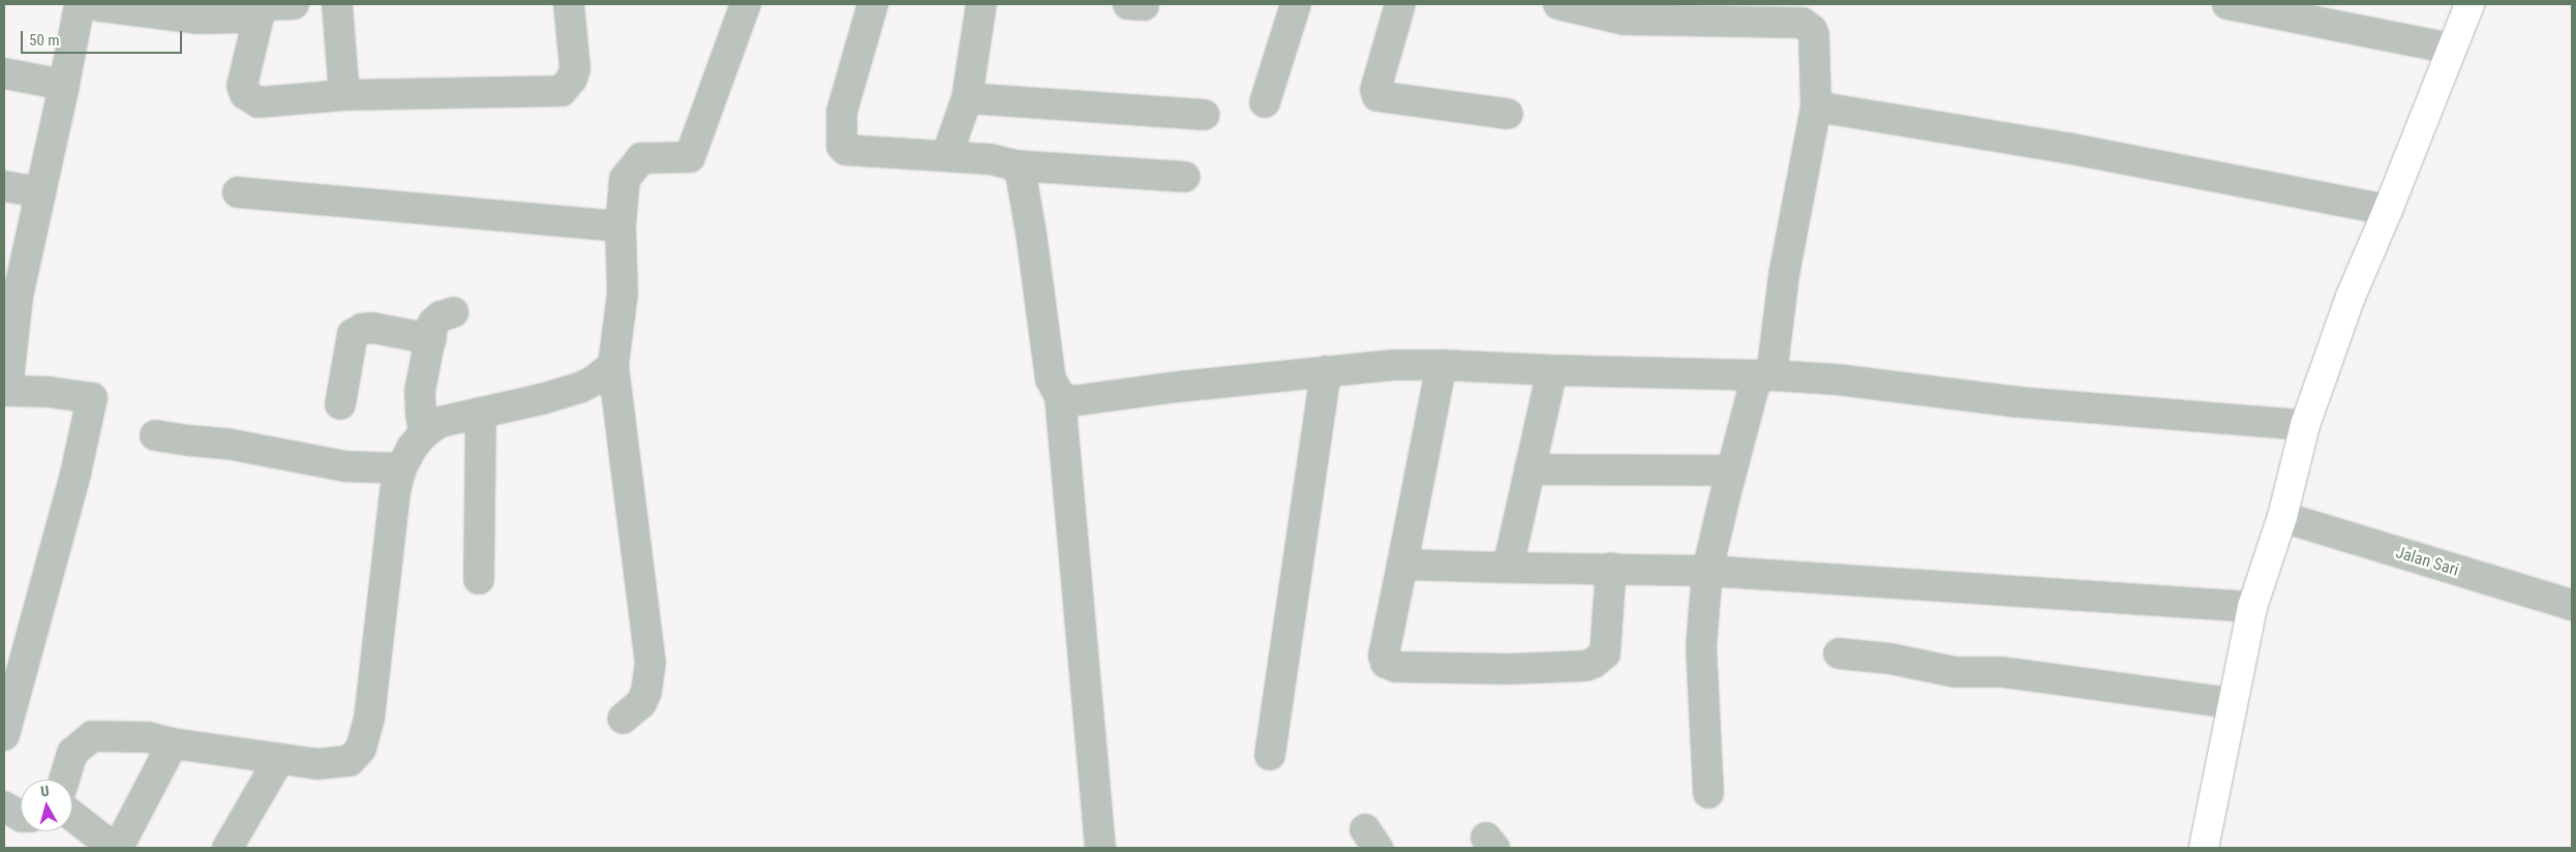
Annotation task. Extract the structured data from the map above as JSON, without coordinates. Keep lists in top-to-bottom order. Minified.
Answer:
{"streets":{"street":["Jalan Sari"]},"scale_bar":"50 m","north":"top"}
